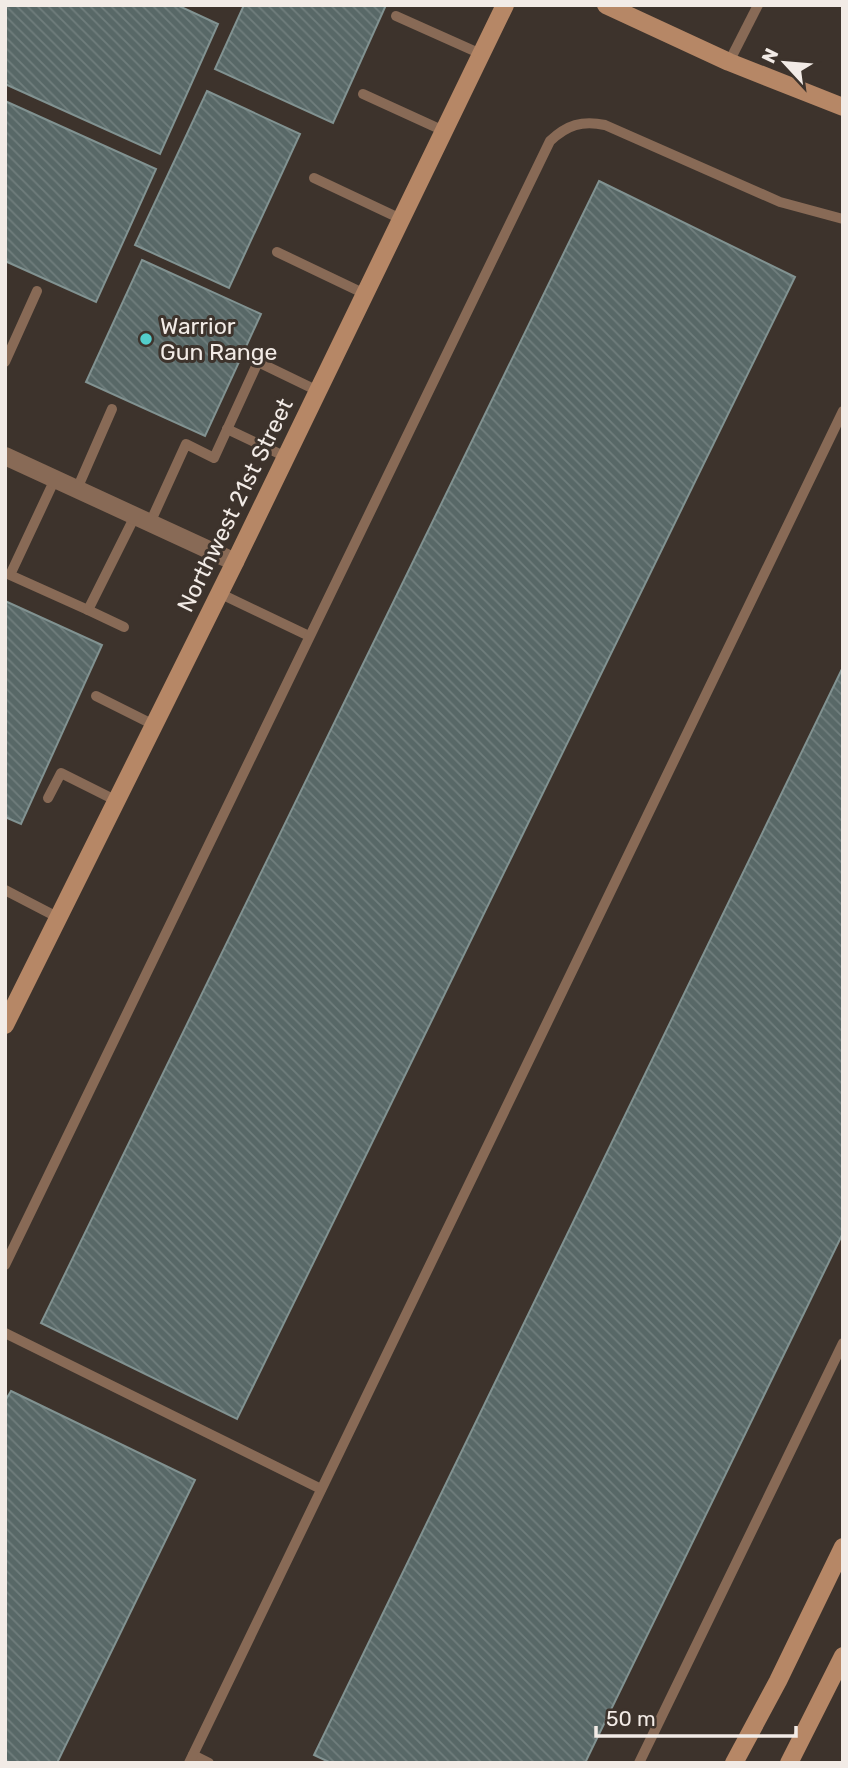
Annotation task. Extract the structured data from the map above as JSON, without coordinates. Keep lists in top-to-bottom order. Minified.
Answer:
{"streets":{"street":["Northwest 21st Street"]},"places":["Warrior Gun Range"],"scale_bar":"50 m","north":"top left"}
